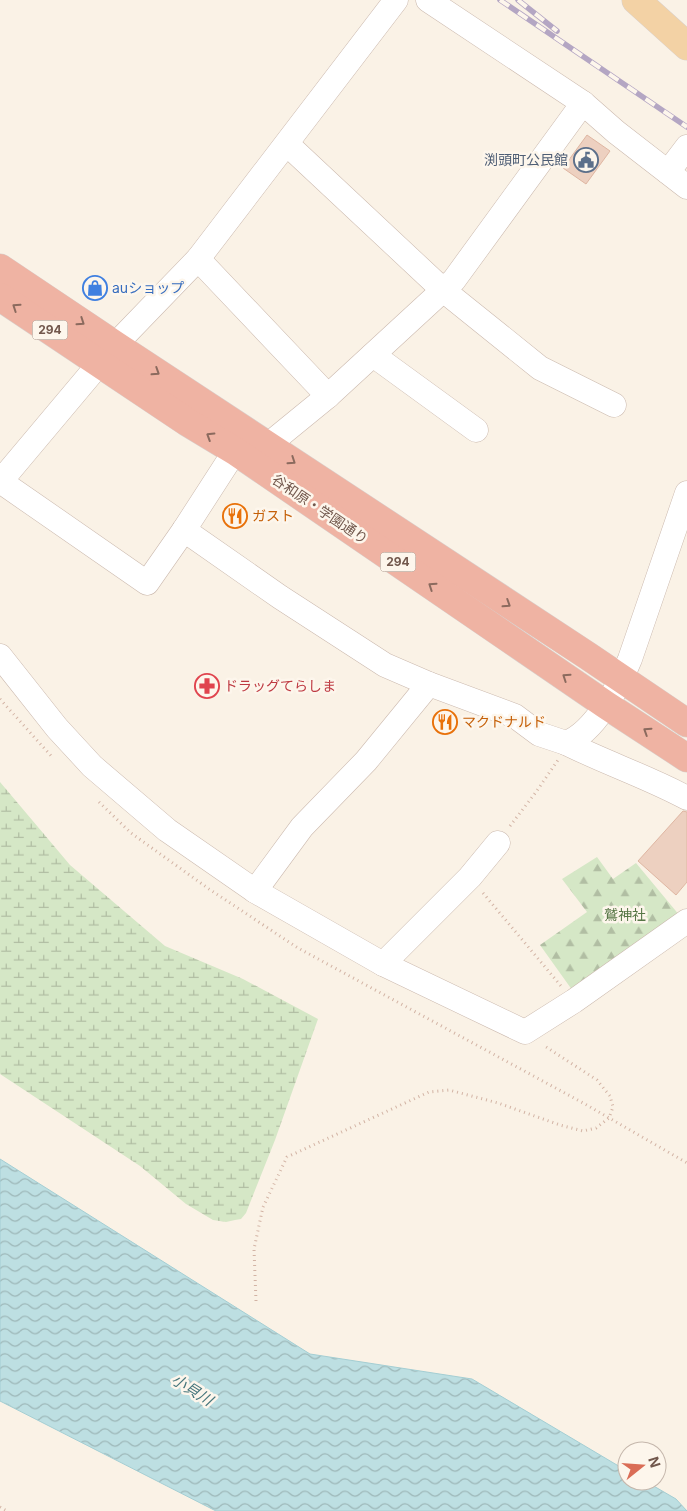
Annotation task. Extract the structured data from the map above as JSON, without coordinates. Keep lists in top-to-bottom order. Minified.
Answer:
{"streets":{"highway":["294","谷和原・学園通り"]},"water":["小貝川"],"parks":["鷲神社"],"places":{"public building":["渕頭町公民館"],"shop":["auショップ"],"restaurant":["ガスト","マクドナルド"],"pharmacy":["ドラッグてらしま"]},"north":"right"}
